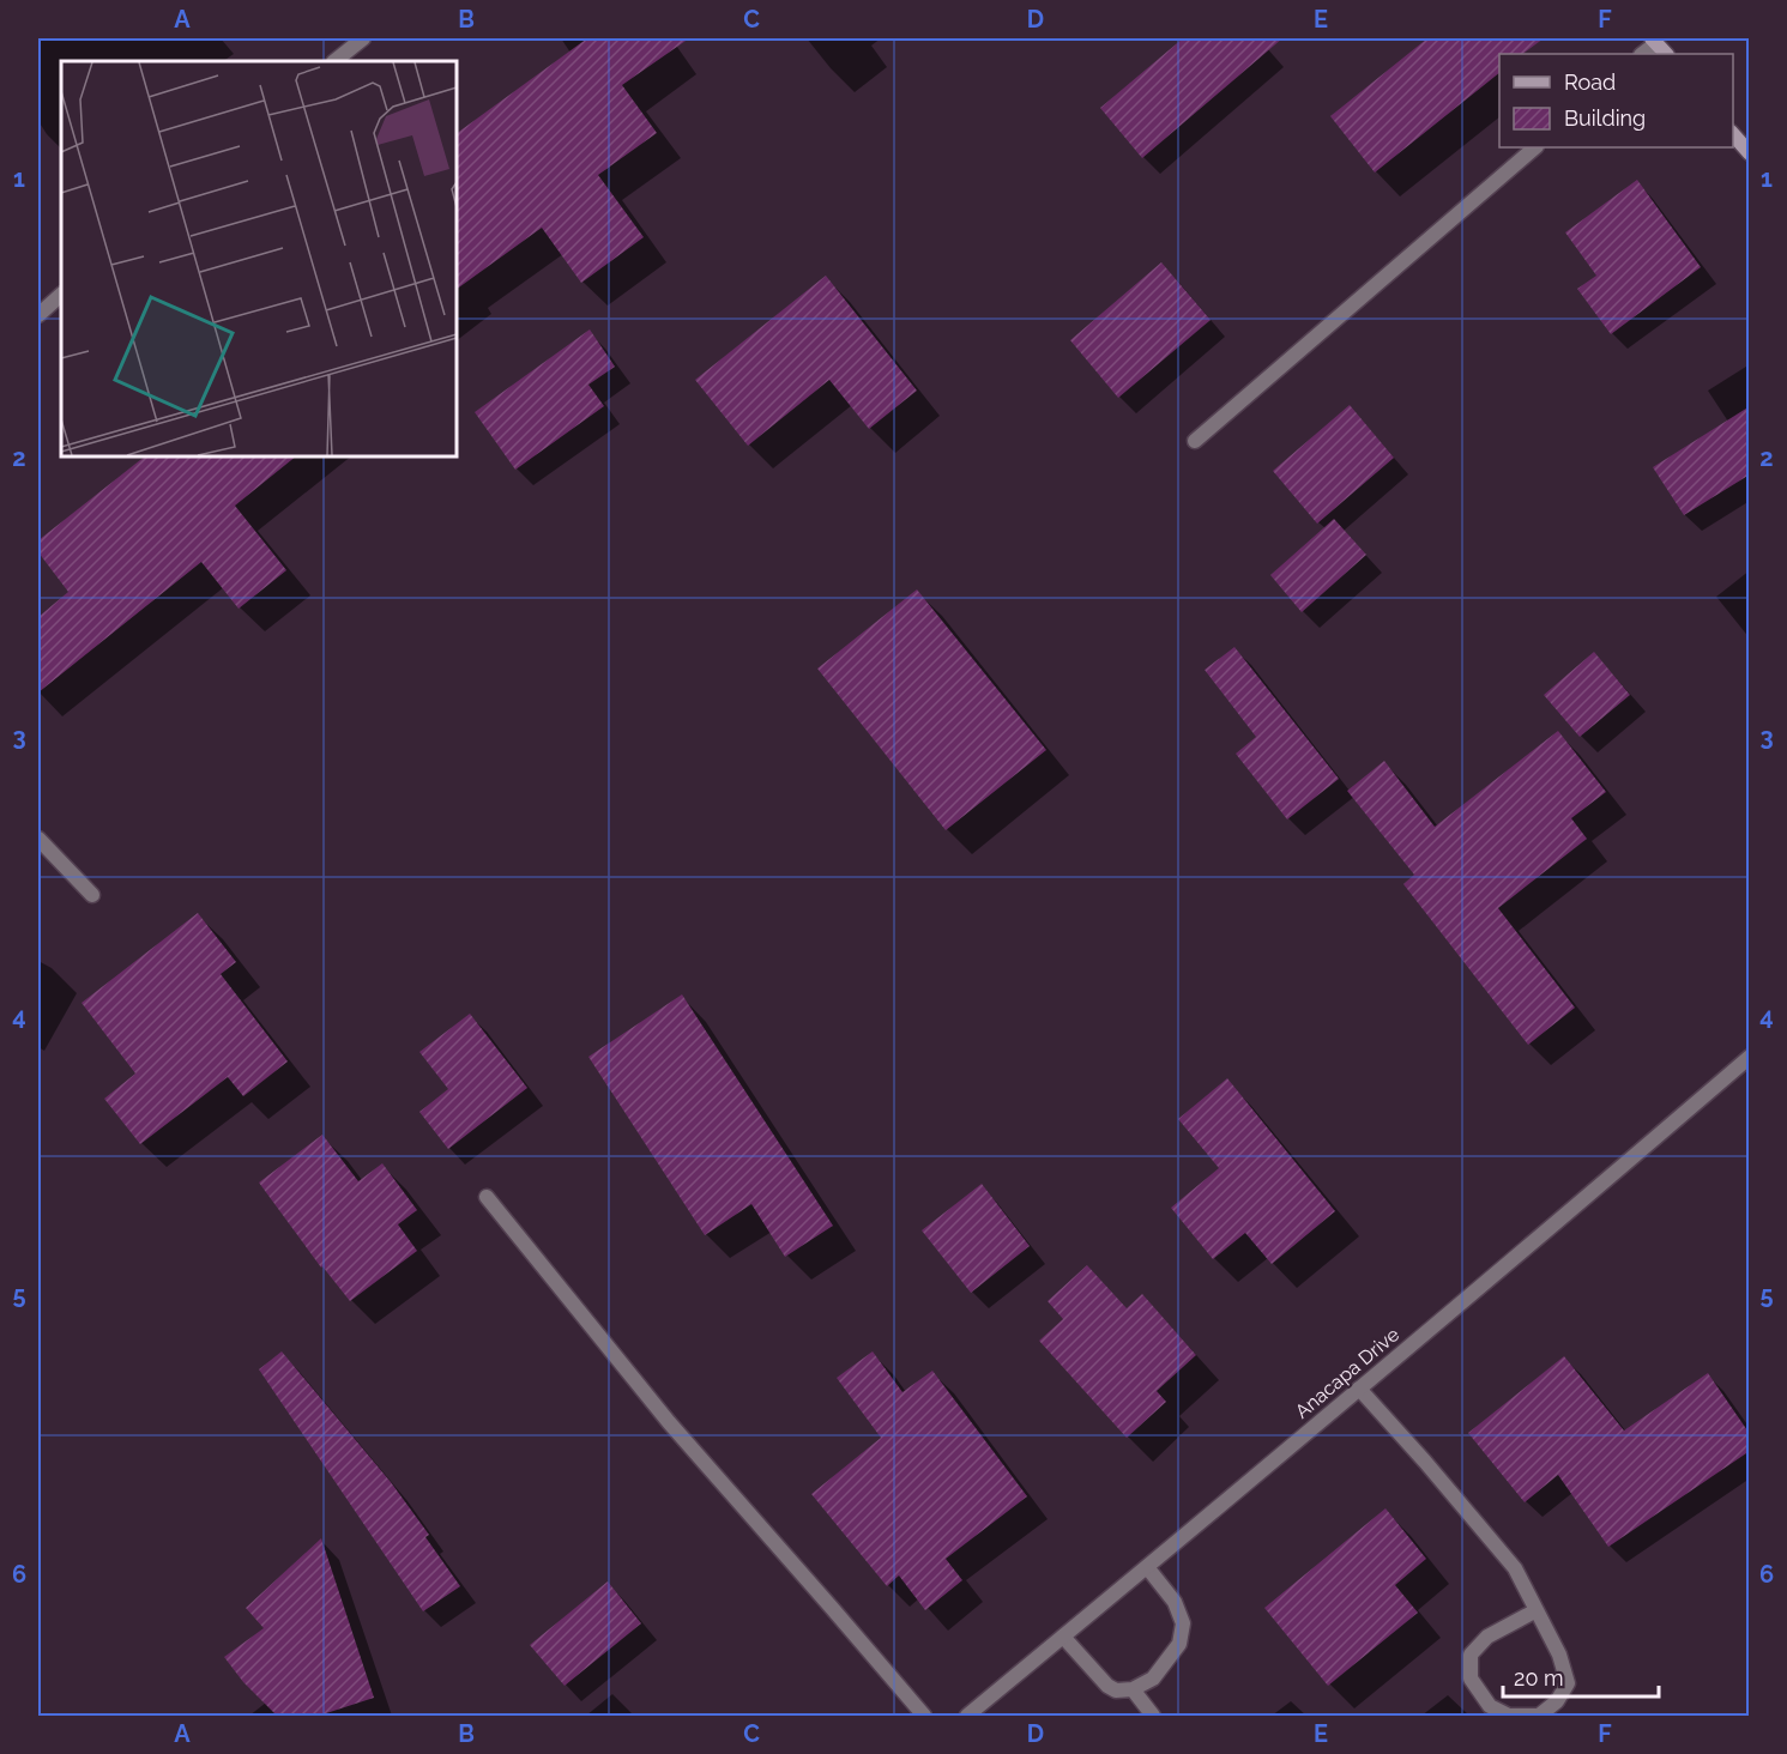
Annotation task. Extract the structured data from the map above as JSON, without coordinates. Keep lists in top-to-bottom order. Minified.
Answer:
{"streets":{"street":["Anacapa Drive"]},"legend":["Road","Building"],"scale_bar":"20 m","grid":{"columns":["A","B","C","D","E","F"],"rows":["1","2","3","4","5","6"]}}
